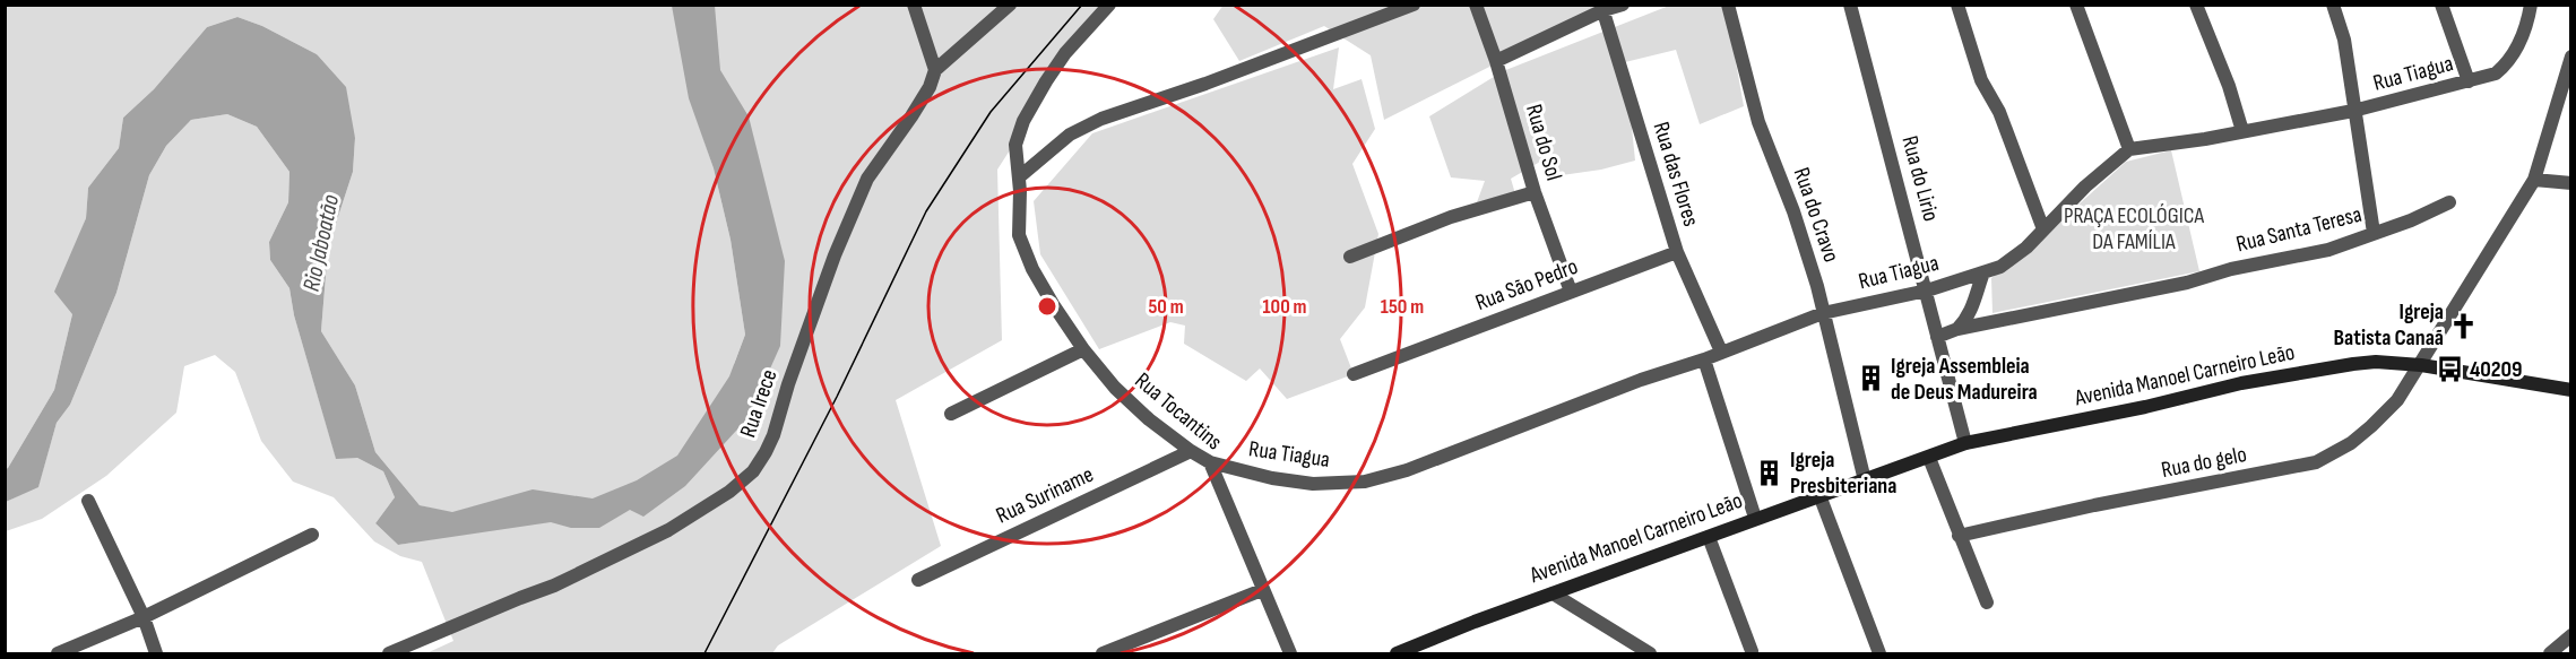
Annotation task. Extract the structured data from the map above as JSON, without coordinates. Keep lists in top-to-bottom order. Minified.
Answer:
{"streets":{"main road":["Avenida Manoel Carneiro Leão"],"street":["Rua Tiagua","Rua do Sol","Rua das Flores","Rua do Lirio","Rua do Cravo","Rua Santa Teresa","Rua São Pedro","Rua Irece","Rua Tocantins","Rua do gelo","Rua Suriname"]},"crossings":[["Rua Tiagua","Rua das Flores"],["Rua Tiagua","Rua do Lirio"],["Rua Tiagua","Rua do Cravo"],["Rua Tiagua","Rua Tocantins"],["Rua do Sol","Rua São Pedro"],["Rua das Flores","Rua São Pedro"],["Rua do Lirio","Avenida Manoel Carneiro Leão"],["Rua do Cravo","Avenida Manoel Carneiro Leão"],["Avenida Manoel Carneiro Leão","Rua do gelo"],["Rua Tocantins","Rua Suriname"]],"water":["Rio Jaboatão"],"parks":["PRAÇA ECOLÓGICA DA FAMÍLIA"],"places":{"church":["Igreja Batista Canaã"],"bus stop":["40209"],"building":["Igreja Assembleia de Deus Madureira","Igreja Presbiteriana"]},"rings":["50 m","100 m","150 m"]}
